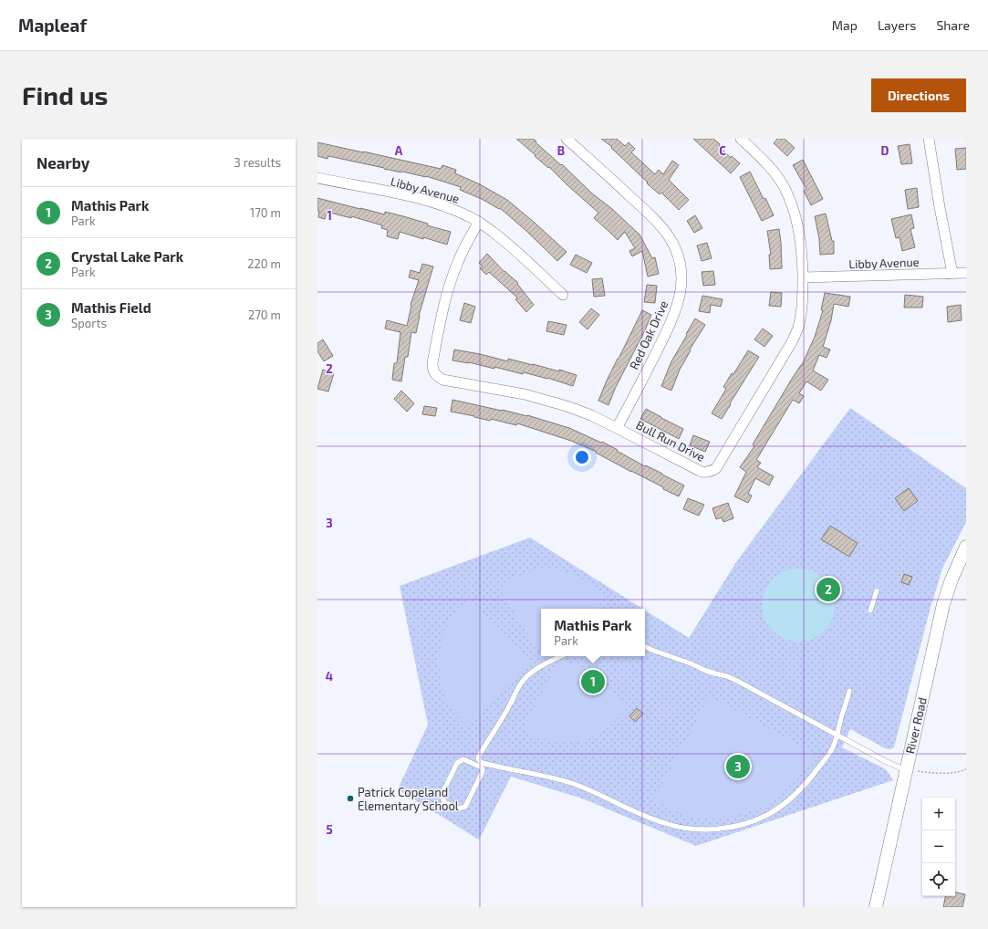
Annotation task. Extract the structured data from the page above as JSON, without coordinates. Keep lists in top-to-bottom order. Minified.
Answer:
{"streets":{"street":["Libby Avenue","Red Oak Drive","Bull Run Drive","River Road"]},"crossings":[["Libby Avenue","Bull Run Drive"],["Red Oak Drive","Bull Run Drive"]],"places":["Patrick Copeland Elementary School"],"page":{"header":"Mapleaf","nav":["Map","Layers","Share"],"buttons":"Directions","title":"Find us","heading":["Nearby","3 results"],"list":[{"mark":"1","name":"Mathis Park","note":"Park","value":"170 m"},{"mark":"2","name":"Crystal Lake Park","note":"Park","value":"220 m"},{"mark":"3","name":"Mathis Field","note":"Sports","value":"270 m"}],"pins":["2","1","3"],"popup":["Mathis Park","Park"],"map_buttons":["+","−"]},"grid":{"columns":["A","B","C","D"],"rows":["1","2","3","4","5"]}}
